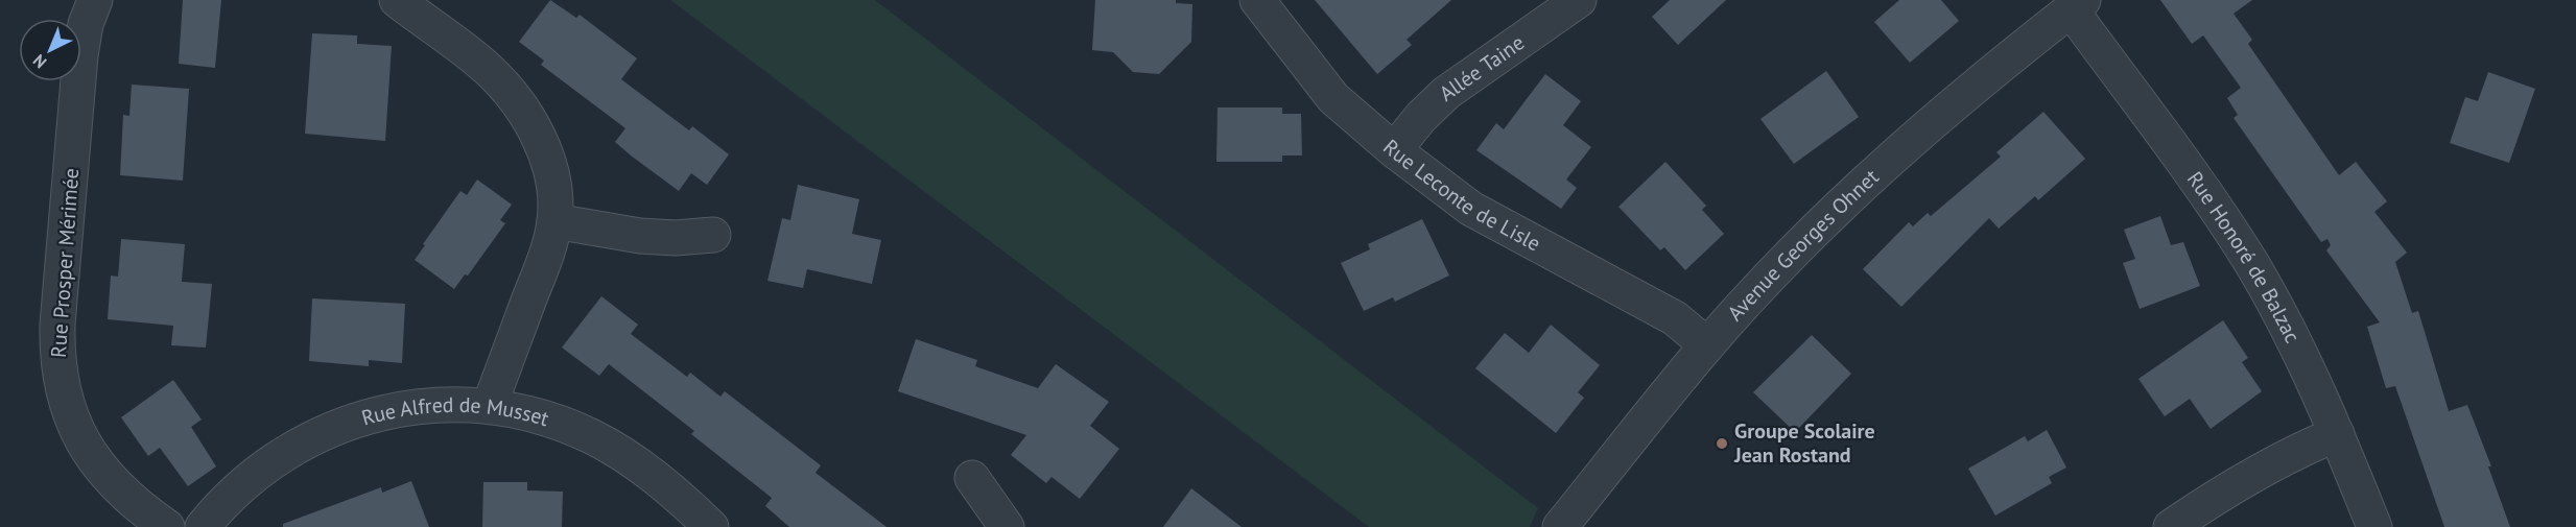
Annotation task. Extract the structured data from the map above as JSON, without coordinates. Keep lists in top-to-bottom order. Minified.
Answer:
{"streets":{"street":["Allée Taine","Rue Leconte de Lisle","Avenue Georges Ohnet","Rue Honoré de Balzac","Rue Prosper Mérimée","Rue Alfred de Musset"]},"crossings":[["Allée Taine","Rue Leconte de Lisle"],["Rue Leconte de Lisle","Avenue Georges Ohnet"],["Avenue Georges Ohnet","Rue Honoré de Balzac"]],"places":["Groupe Scolaire Jean Rostand"],"north":"bottom left"}
